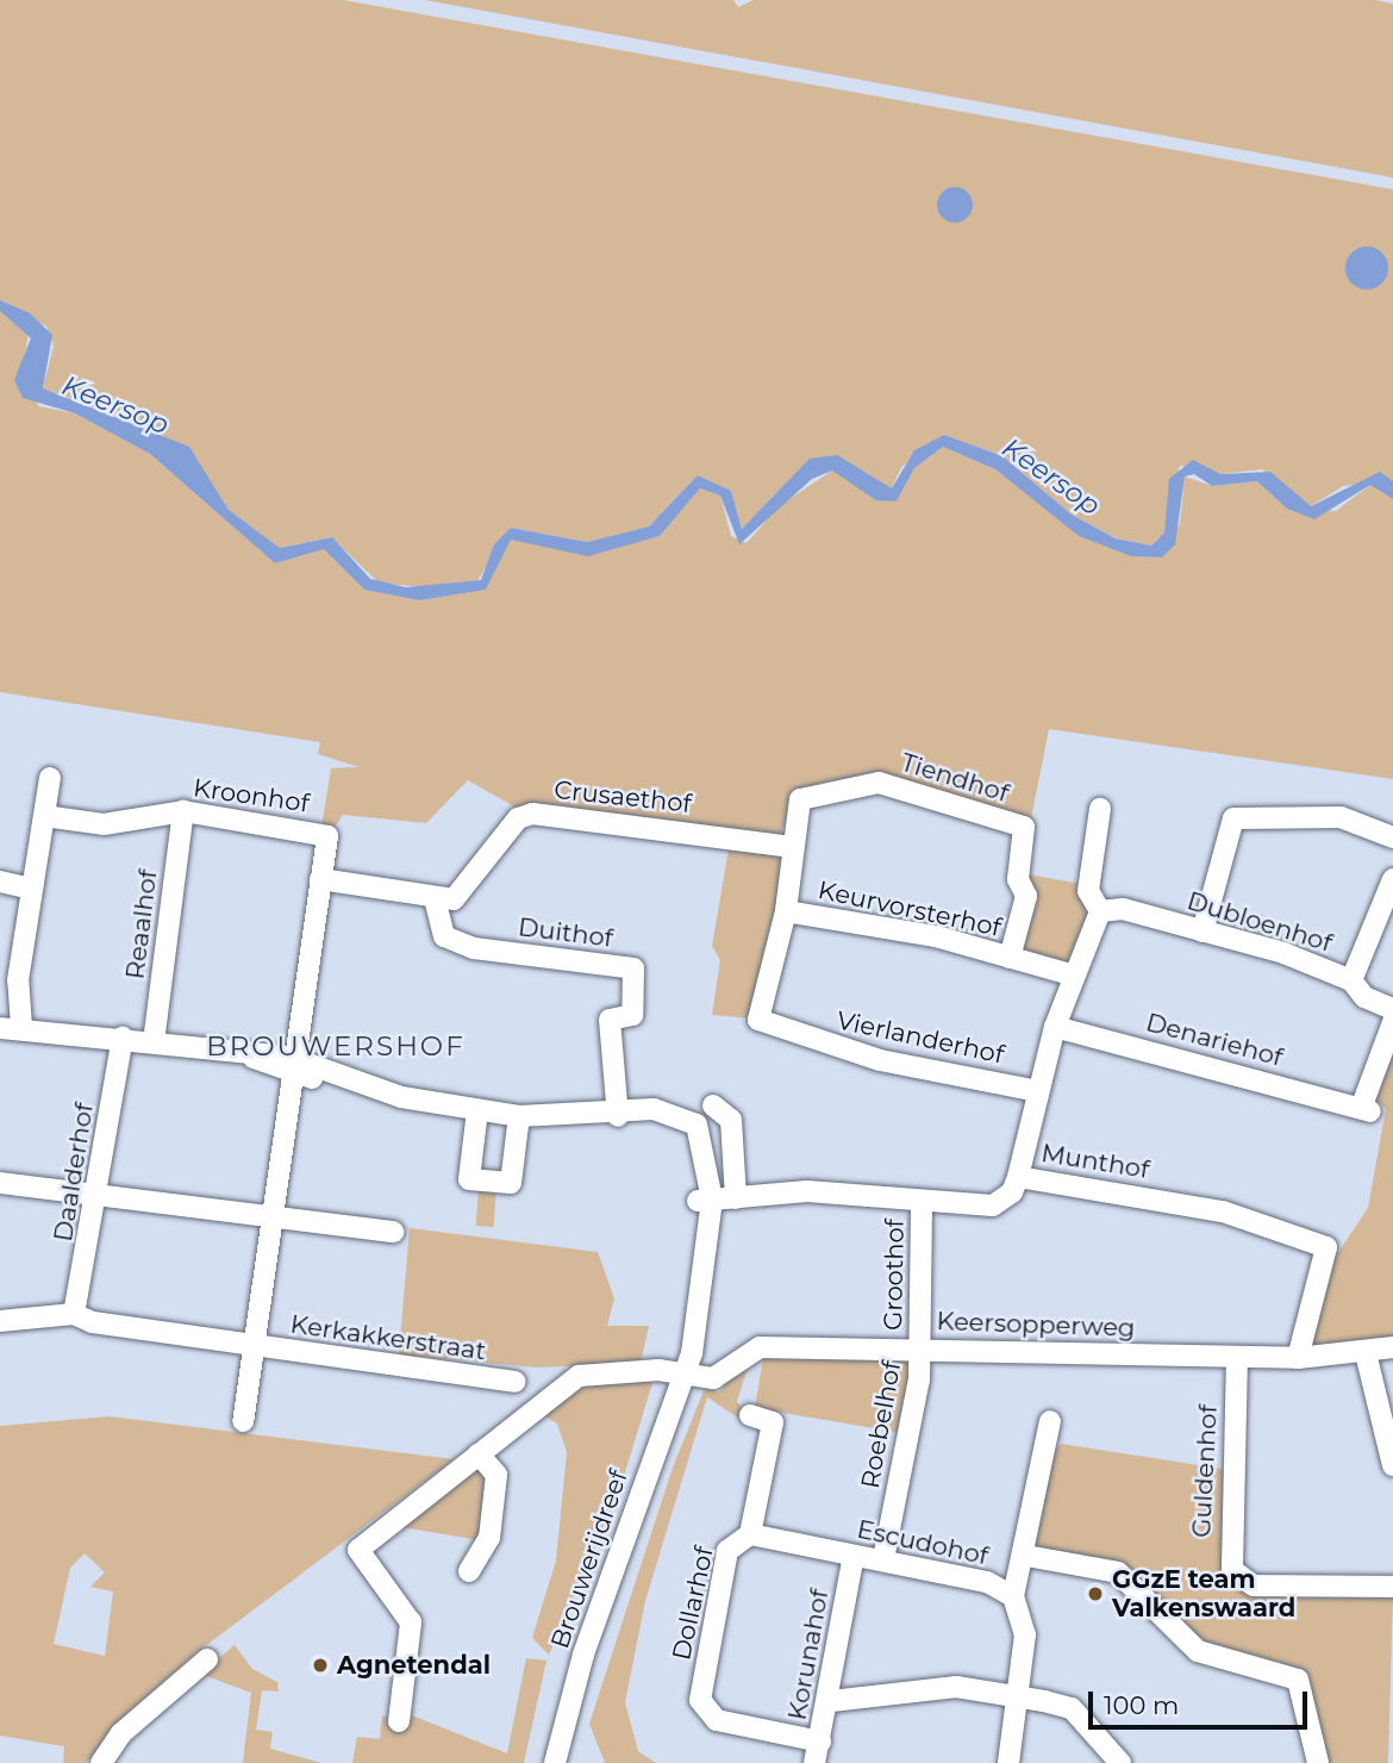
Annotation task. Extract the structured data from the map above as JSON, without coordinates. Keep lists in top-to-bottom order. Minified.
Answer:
{"streets":{"street":["Tiendhof","Kroonhof","Crusaethof","Keurvorsterhof","Dubloenhof","Reaalhof","Duithof","Vierlanderhof","Denariehof","Munthof","Daalderhof","Groothof","Keersopperweg","Kerkakkerstraat","Roebelhof","Guldenhof","Escudohof","Brouwerijdreef","Dollarhof","Korunahof"]},"crossings":[["Tiendhof","Crusaethof"],["Tiendhof","Keurvorsterhof"],["Tiendhof","Vierlanderhof"],["Kroonhof","Reaalhof"],["Kroonhof","Kerkakkerstraat"],["Kroonhof","Brouwerijdreef"],["Crusaethof","Duithof"],["Keurvorsterhof","Vierlanderhof"],["Reaalhof","Brouwerijdreef"],["Duithof","Brouwerijdreef"],["Munthof","Groothof"],["Munthof","Keersopperweg"],["Munthof","Brouwerijdreef"],["Daalderhof","Kerkakkerstraat"],["Daalderhof","Brouwerijdreef"],["Groothof","Keersopperweg"],["Groothof","Roebelhof"],["Keersopperweg","Roebelhof"],["Keersopperweg","Guldenhof"],["Keersopperweg","Brouwerijdreef"],["Roebelhof","Escudohof"],["Escudohof","Dollarhof"],["Escudohof","Korunahof"],["Dollarhof","Korunahof"]],"districts":["BROUWERSHOF"],"water":["Keersop"],"places":["GGzE team Valkenswaard","Agnetendal"],"scale_bar":"100 m"}
